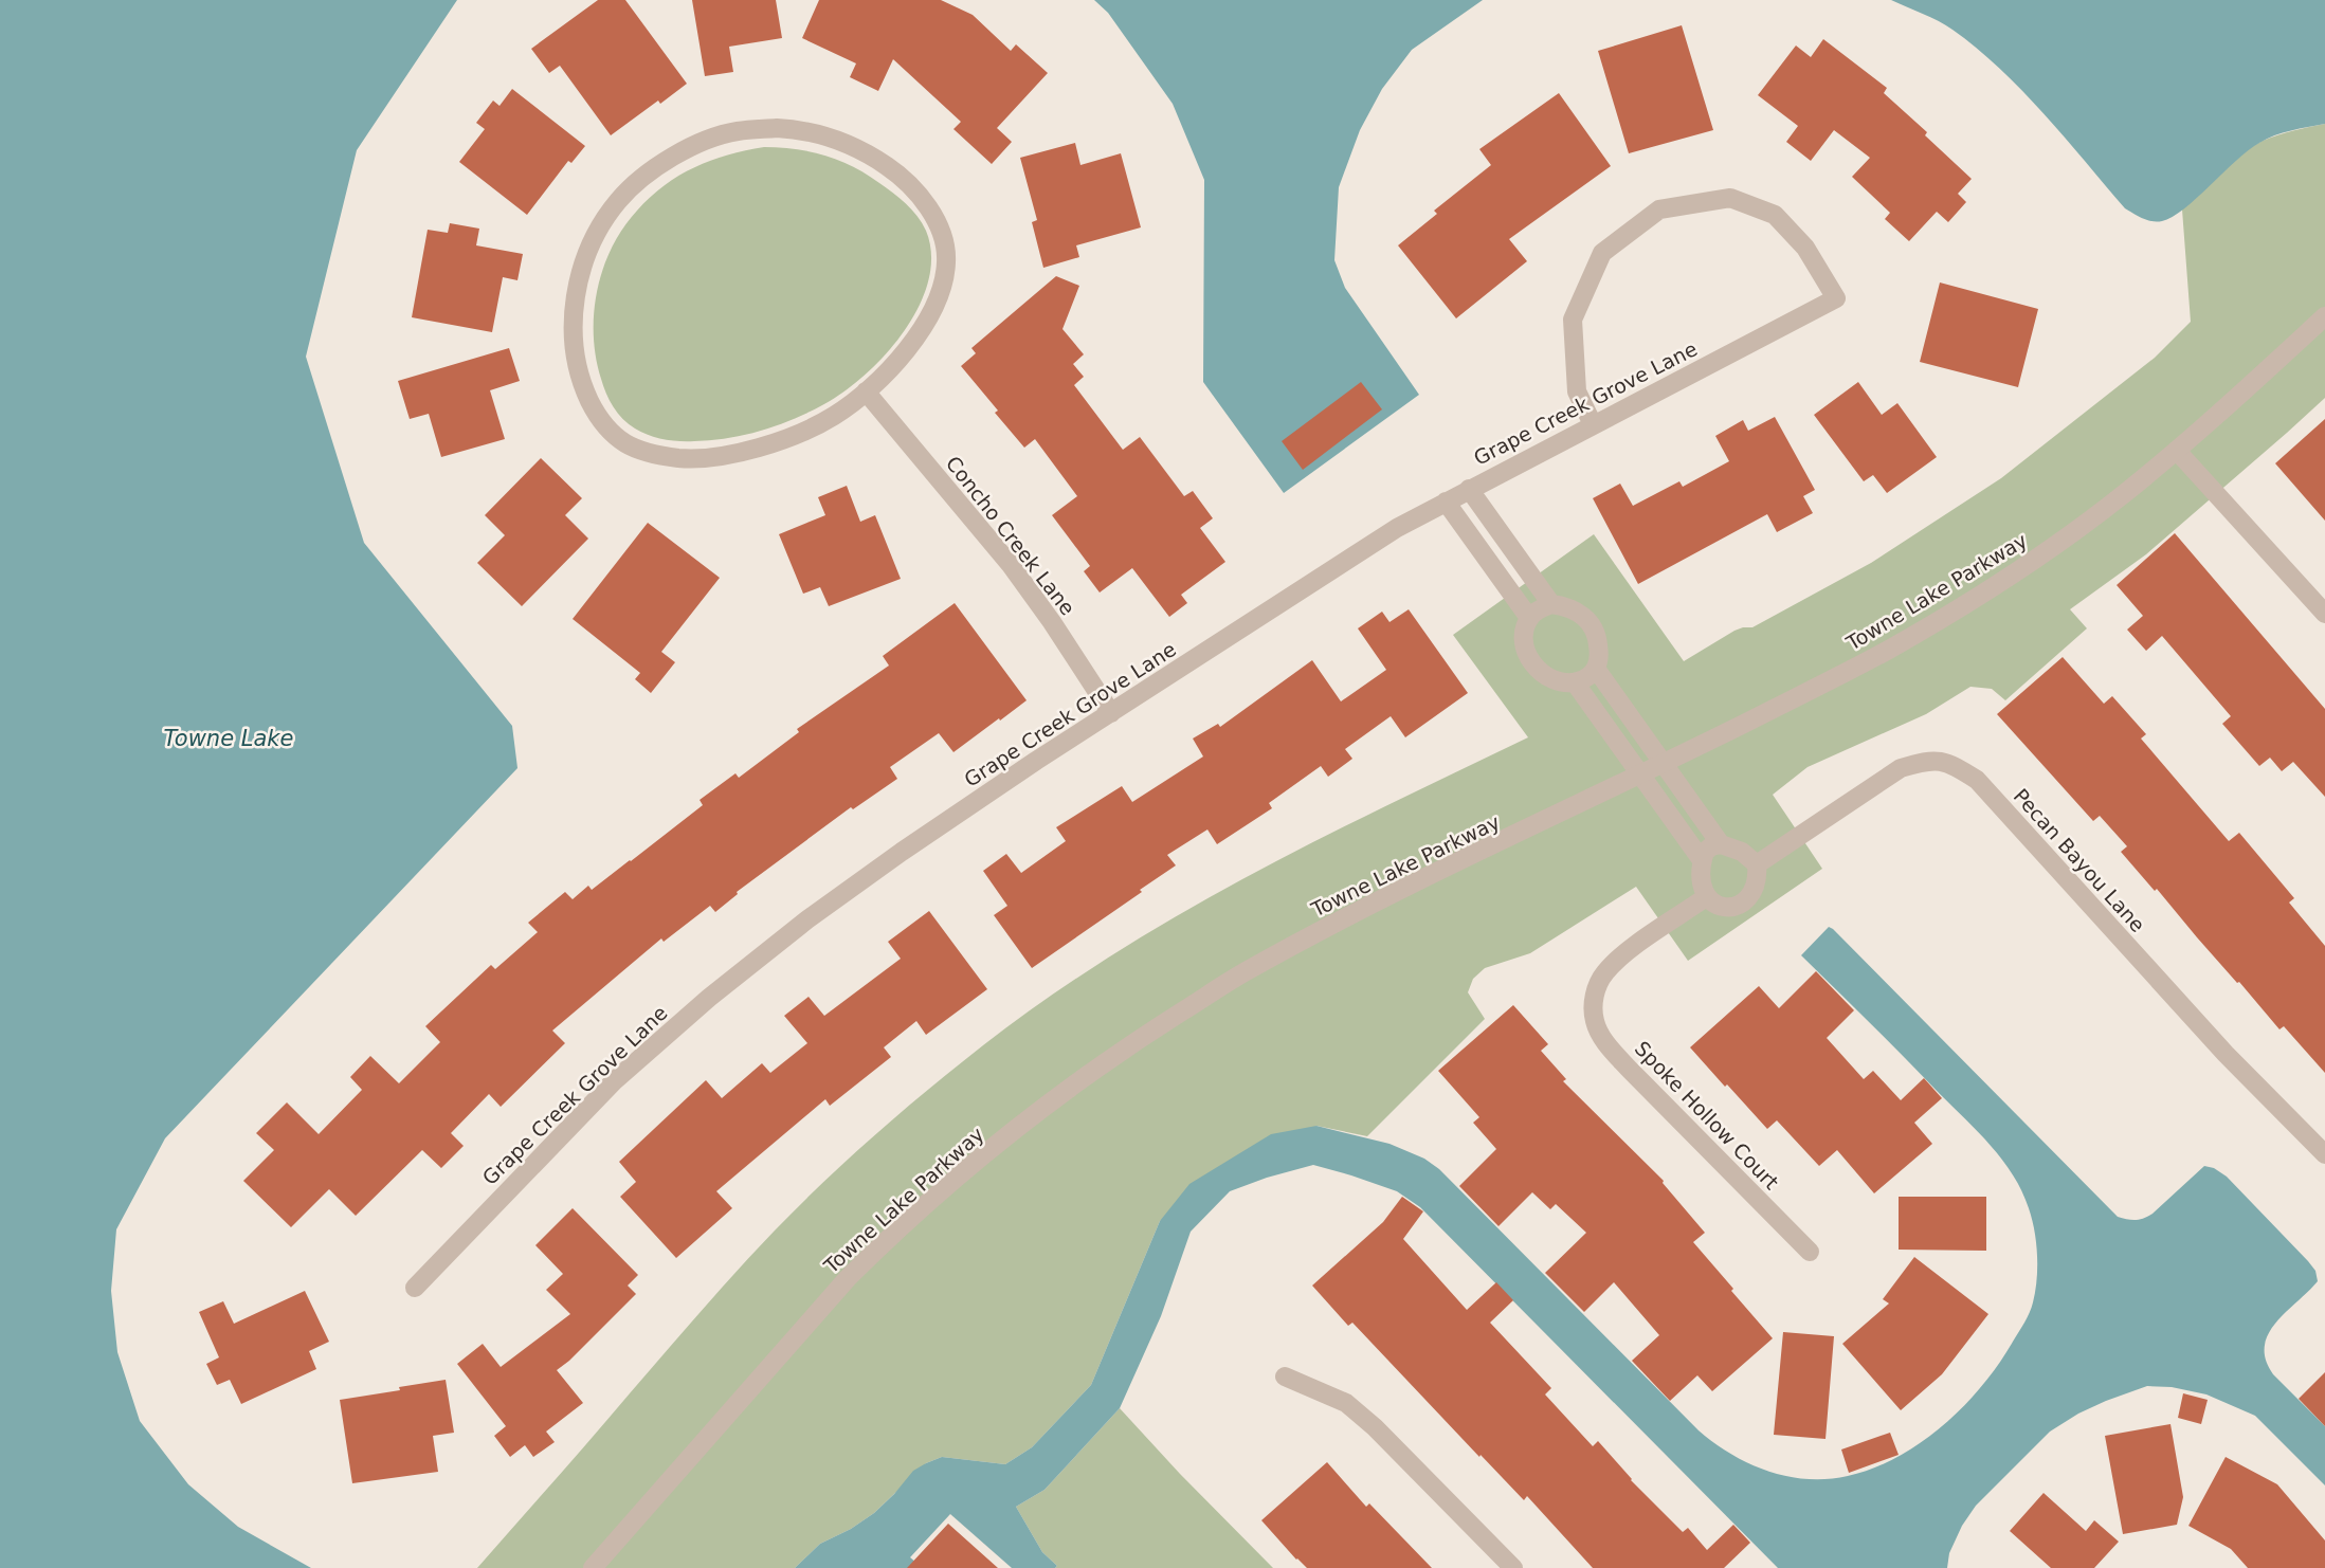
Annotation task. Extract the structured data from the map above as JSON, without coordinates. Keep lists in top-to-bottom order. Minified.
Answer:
{"streets":{"street":["Grape Creek Grove Lane","Concho Creek Lane","Towne Lake Parkway","Pecan Bayou Lane","Spoke Hollow Court"]},"crossings":[["Grape Creek Grove Lane","Concho Creek Lane"],["Pecan Bayou Lane","Spoke Hollow Court"]],"water":["Towne Lake"]}
